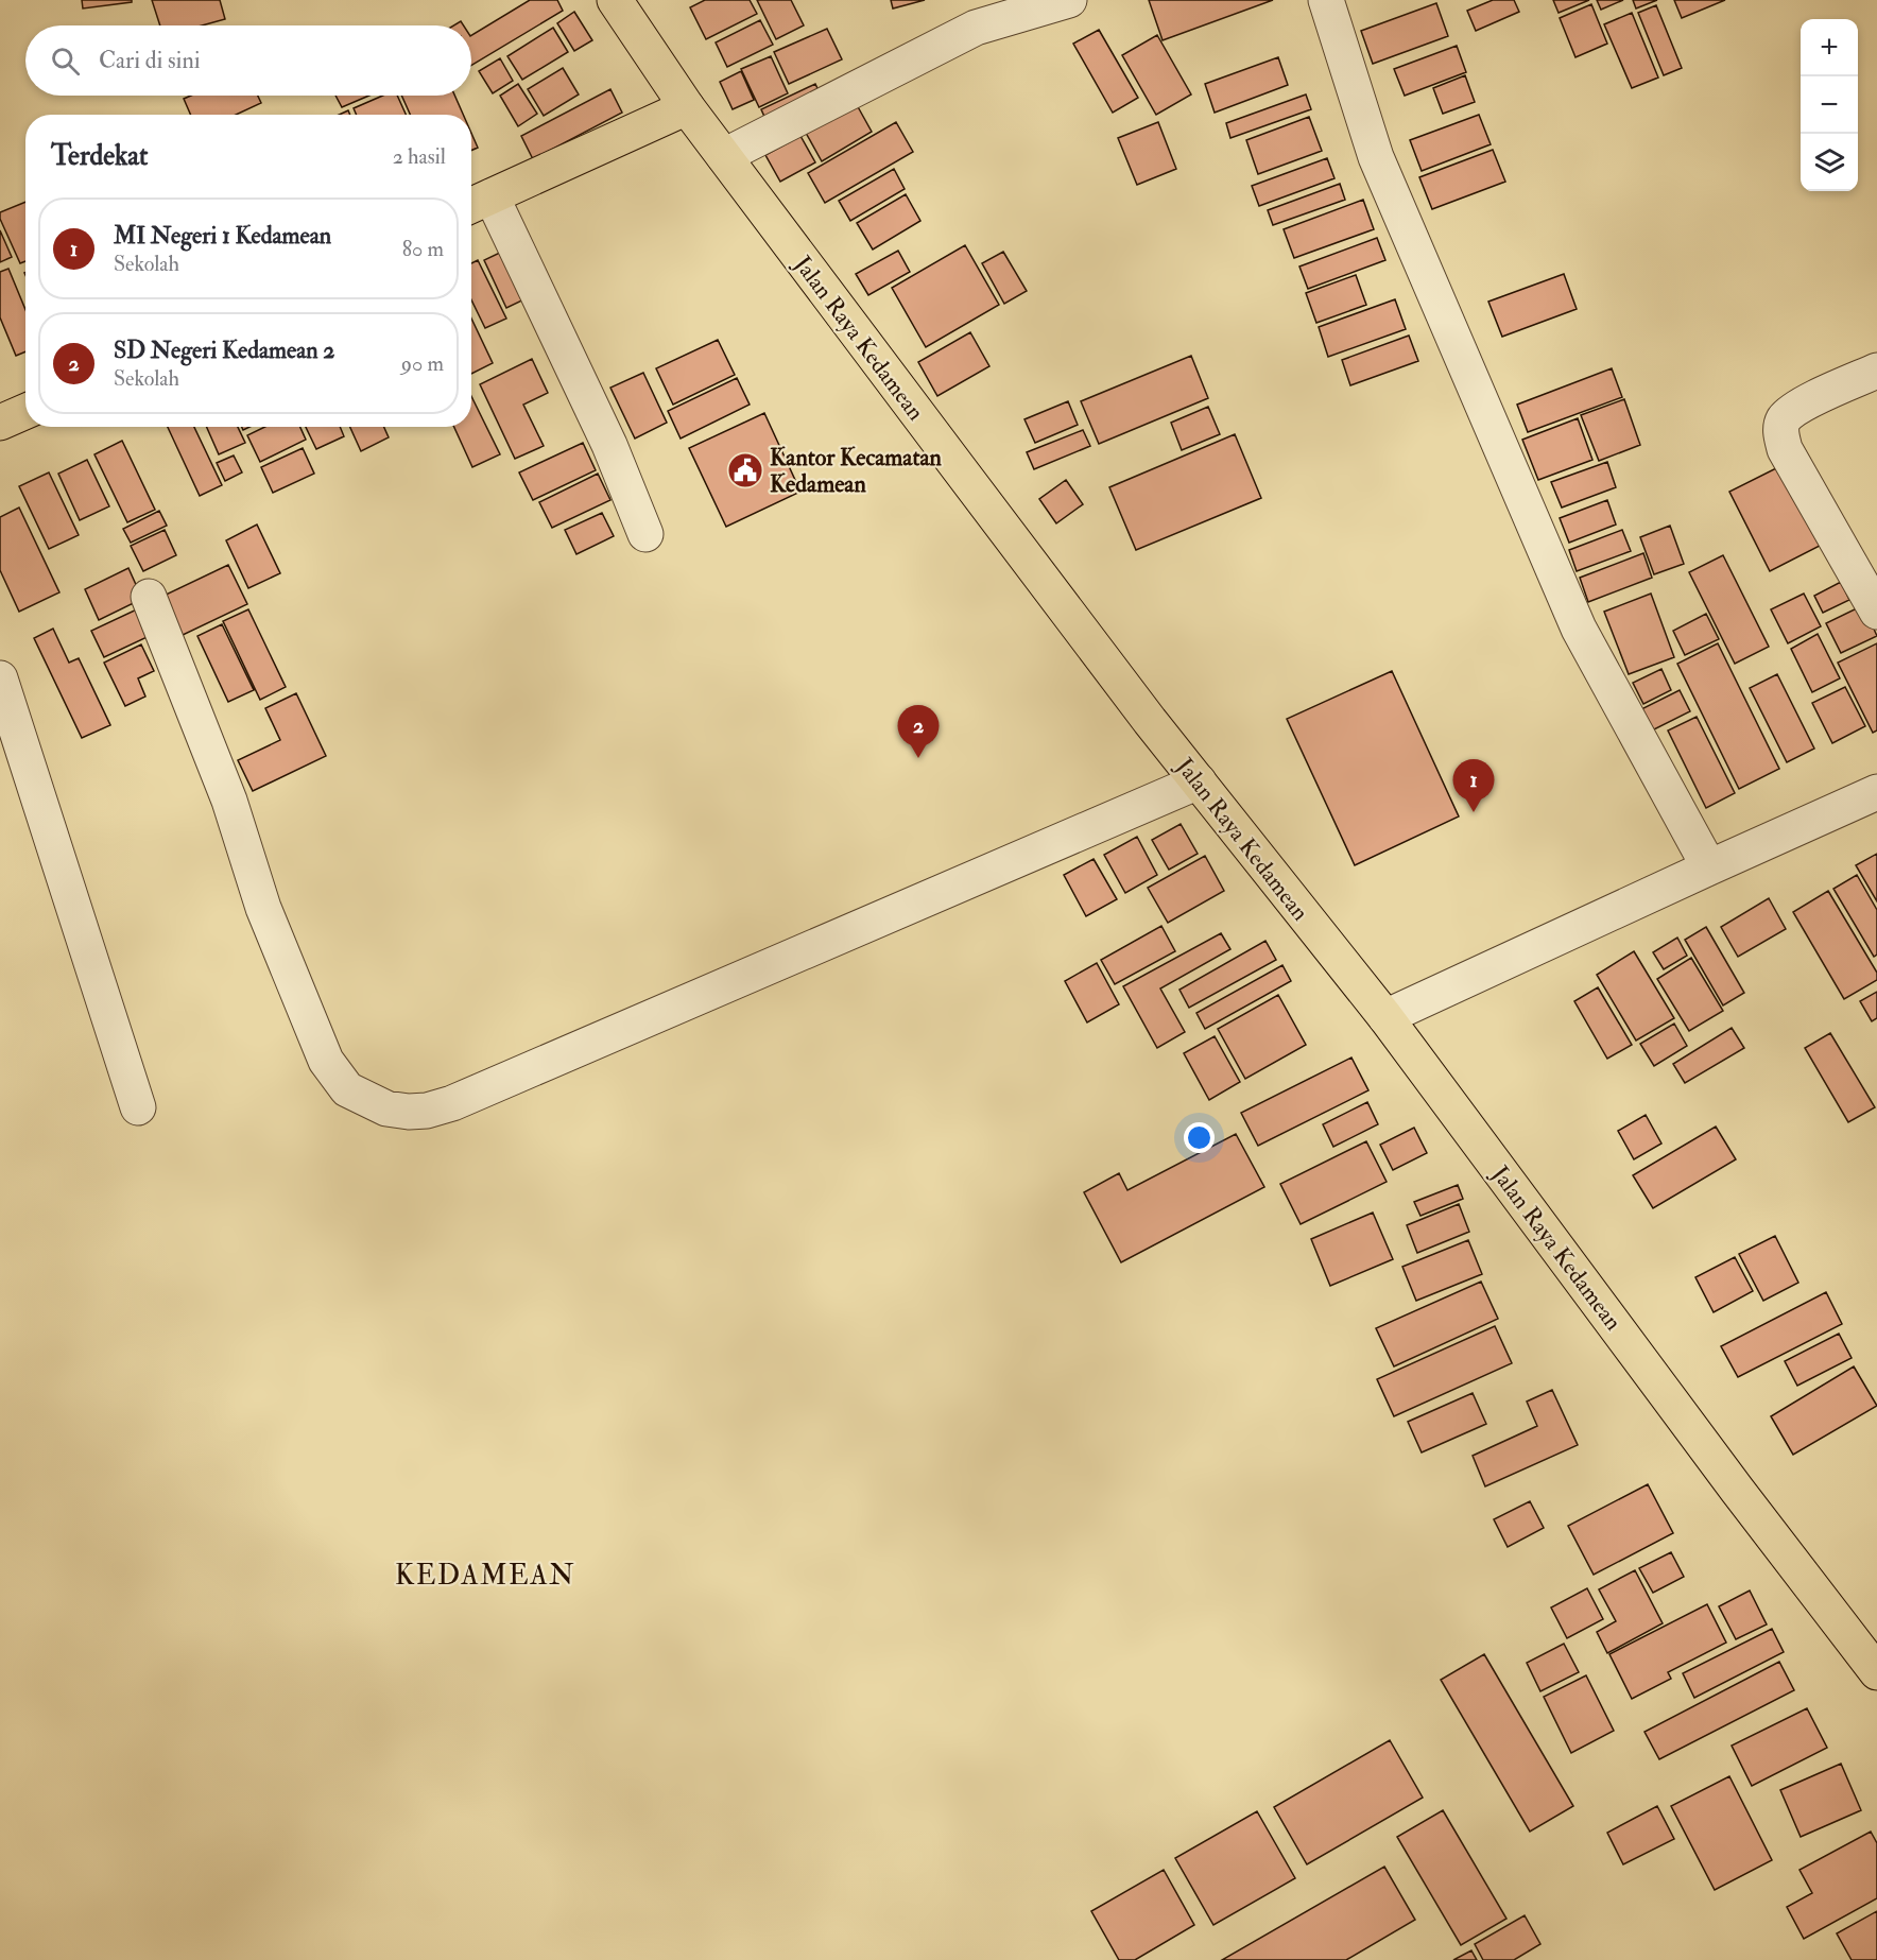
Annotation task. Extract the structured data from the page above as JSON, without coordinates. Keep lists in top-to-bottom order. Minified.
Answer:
{"streets":{"main road":["Jalan Raya Kedamean"]},"districts":["KEDAMEAN"],"places":{"public building":["Kantor Kecamatan Kedamean"]},"page":{"map_buttons":["+","−"],"search":"Cari di sini","heading":["Terdekat","2 hasil"],"list":[{"mark":"1","name":"MI Negeri 1 Kedamean","note":"Sekolah","value":"80 m"},{"mark":"2","name":"SD Negeri Kedamean 2","note":"Sekolah","value":"90 m"}],"pins":["2","1"]}}
